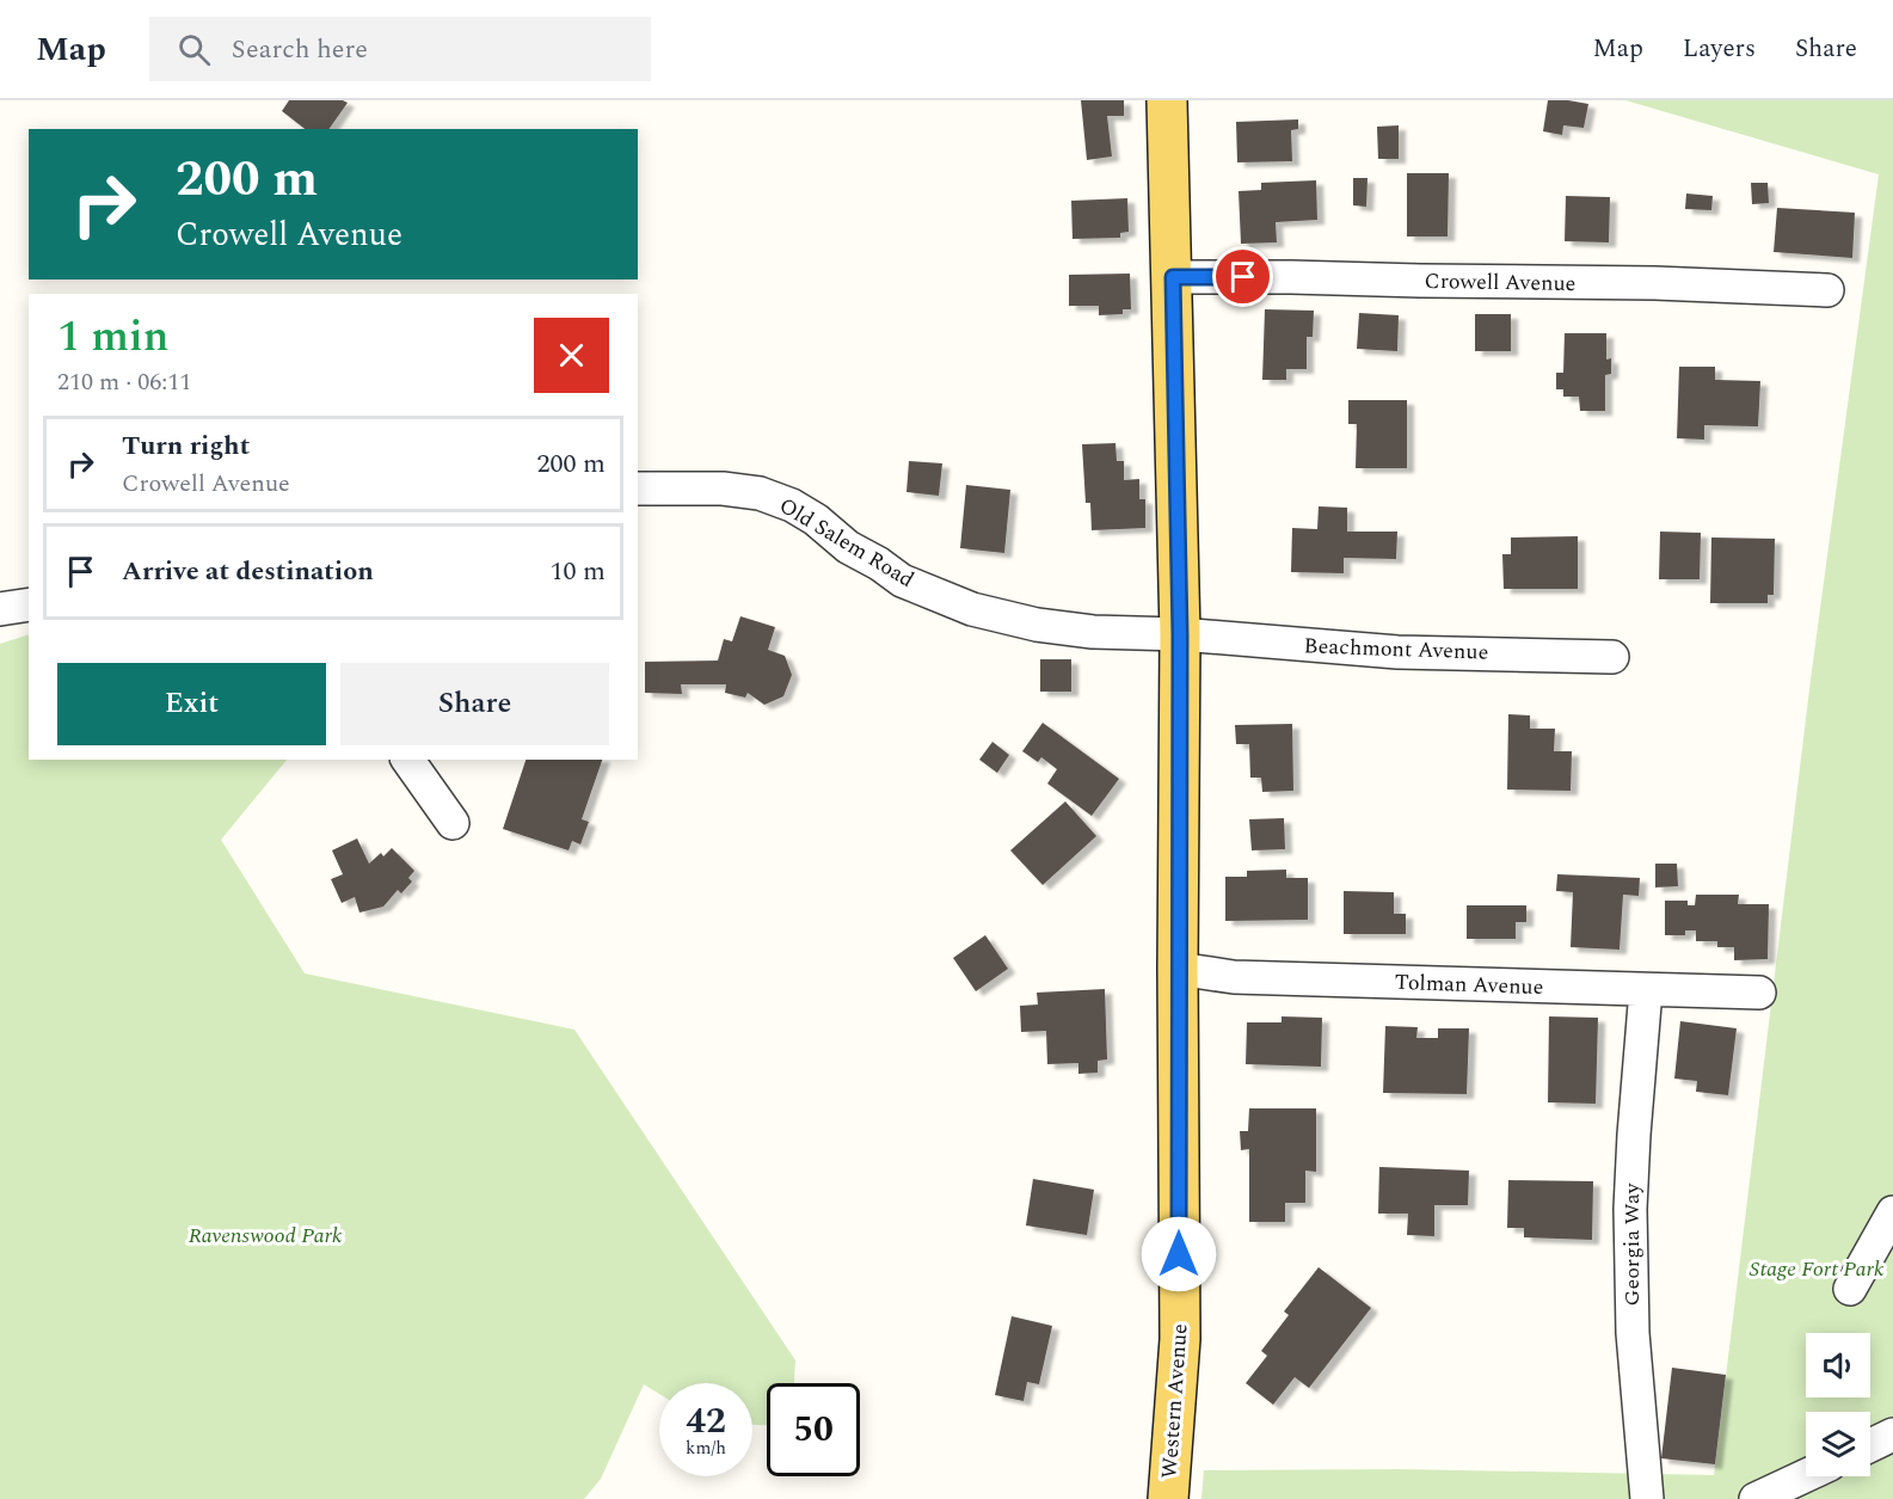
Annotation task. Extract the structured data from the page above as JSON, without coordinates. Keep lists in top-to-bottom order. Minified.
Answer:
{"streets":{"main road":["Western Avenue"],"street":["Crowell Avenue","Old Salem Road","Beachmont Avenue","Tolman Avenue","Georgia Way"]},"crossings":[["Crowell Avenue","Western Avenue"],["Old Salem Road","Beachmont Avenue"],["Old Salem Road","Western Avenue"],["Beachmont Avenue","Western Avenue"],["Tolman Avenue","Georgia Way"],["Tolman Avenue","Western Avenue"]],"parks":["Ravenswood Park","Stage Fort Park"],"page":{"header":"Map","search":"Search here","nav":["Map","Layers","Share"],"turn":["200 m","Crowell Avenue"],"heading":["1 min","210 m · 06:11"],"list":[{"name":"Turn right","note":"Crowell Avenue","value":"200 m"},{"name":"Arrive at destination","value":"10 m"}],"buttons":["Exit","Share"],"speed":"42 km/h","limit":"50"}}
